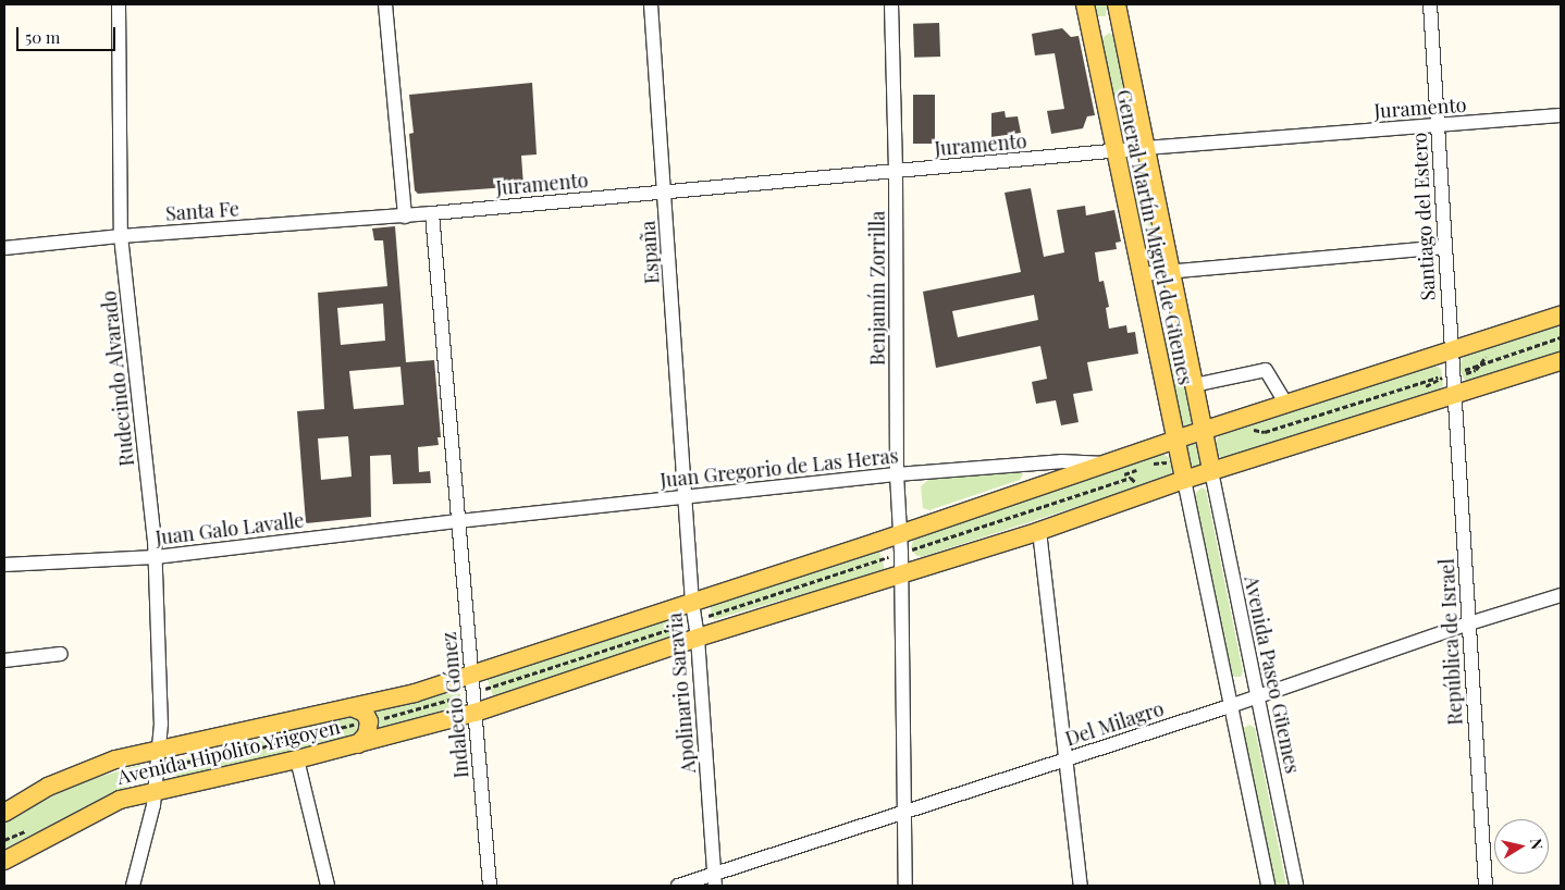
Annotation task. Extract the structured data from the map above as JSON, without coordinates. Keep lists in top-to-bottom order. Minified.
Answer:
{"streets":{"main road":["General Martín Miguel de Güemes","Avenida Hipólito Yrigoyen"],"street":["Juramento","Santa Fe","Santiago del Estero","España","Benjamín Zorrilla","Rudecindo Alvarado","Juan Gregorio de Las Heras","Juan Galo Lavalle","República de Israel","Avenida Paseo Güemes","Apolinario Saravia","Indalecio Gómez","Del Milagro"]},"crossings":[["Juramento","Santa Fe"],["Juramento","Santiago del Estero"],["Juramento","General Martín Miguel de Güemes"],["Juramento","España"],["Juramento","Benjamín Zorrilla"],["Juramento","Indalecio Gómez"],["Santa Fe","Rudecindo Alvarado"],["Santiago del Estero","República de Israel"],["Santiago del Estero","Avenida Hipólito Yrigoyen"],["General Martín Miguel de Güemes","Avenida Paseo Güemes"],["General Martín Miguel de Güemes","Avenida Hipólito Yrigoyen"],["España","Juan Gregorio de Las Heras"],["España","Apolinario Saravia"],["Benjamín Zorrilla","Juan Gregorio de Las Heras"],["Benjamín Zorrilla","Del Milagro"],["Benjamín Zorrilla","Avenida Hipólito Yrigoyen"],["Rudecindo Alvarado","Juan Galo Lavalle"],["Rudecindo Alvarado","Avenida Hipólito Yrigoyen"],["Juan Gregorio de Las Heras","Juan Galo Lavalle"],["Juan Gregorio de Las Heras","Apolinario Saravia"],["Juan Gregorio de Las Heras","Indalecio Gómez"],["Juan Gregorio de Las Heras","Avenida Hipólito Yrigoyen"],["Juan Galo Lavalle","Indalecio Gómez"],["República de Israel","Del Milagro"],["República de Israel","Avenida Hipólito Yrigoyen"],["Avenida Paseo Güemes","Del Milagro"],["Avenida Paseo Güemes","Avenida Hipólito Yrigoyen"],["Apolinario Saravia","Del Milagro"],["Apolinario Saravia","Avenida Hipólito Yrigoyen"],["Indalecio Gómez","Avenida Hipólito Yrigoyen"]],"scale_bar":"50 m","north":"right"}
